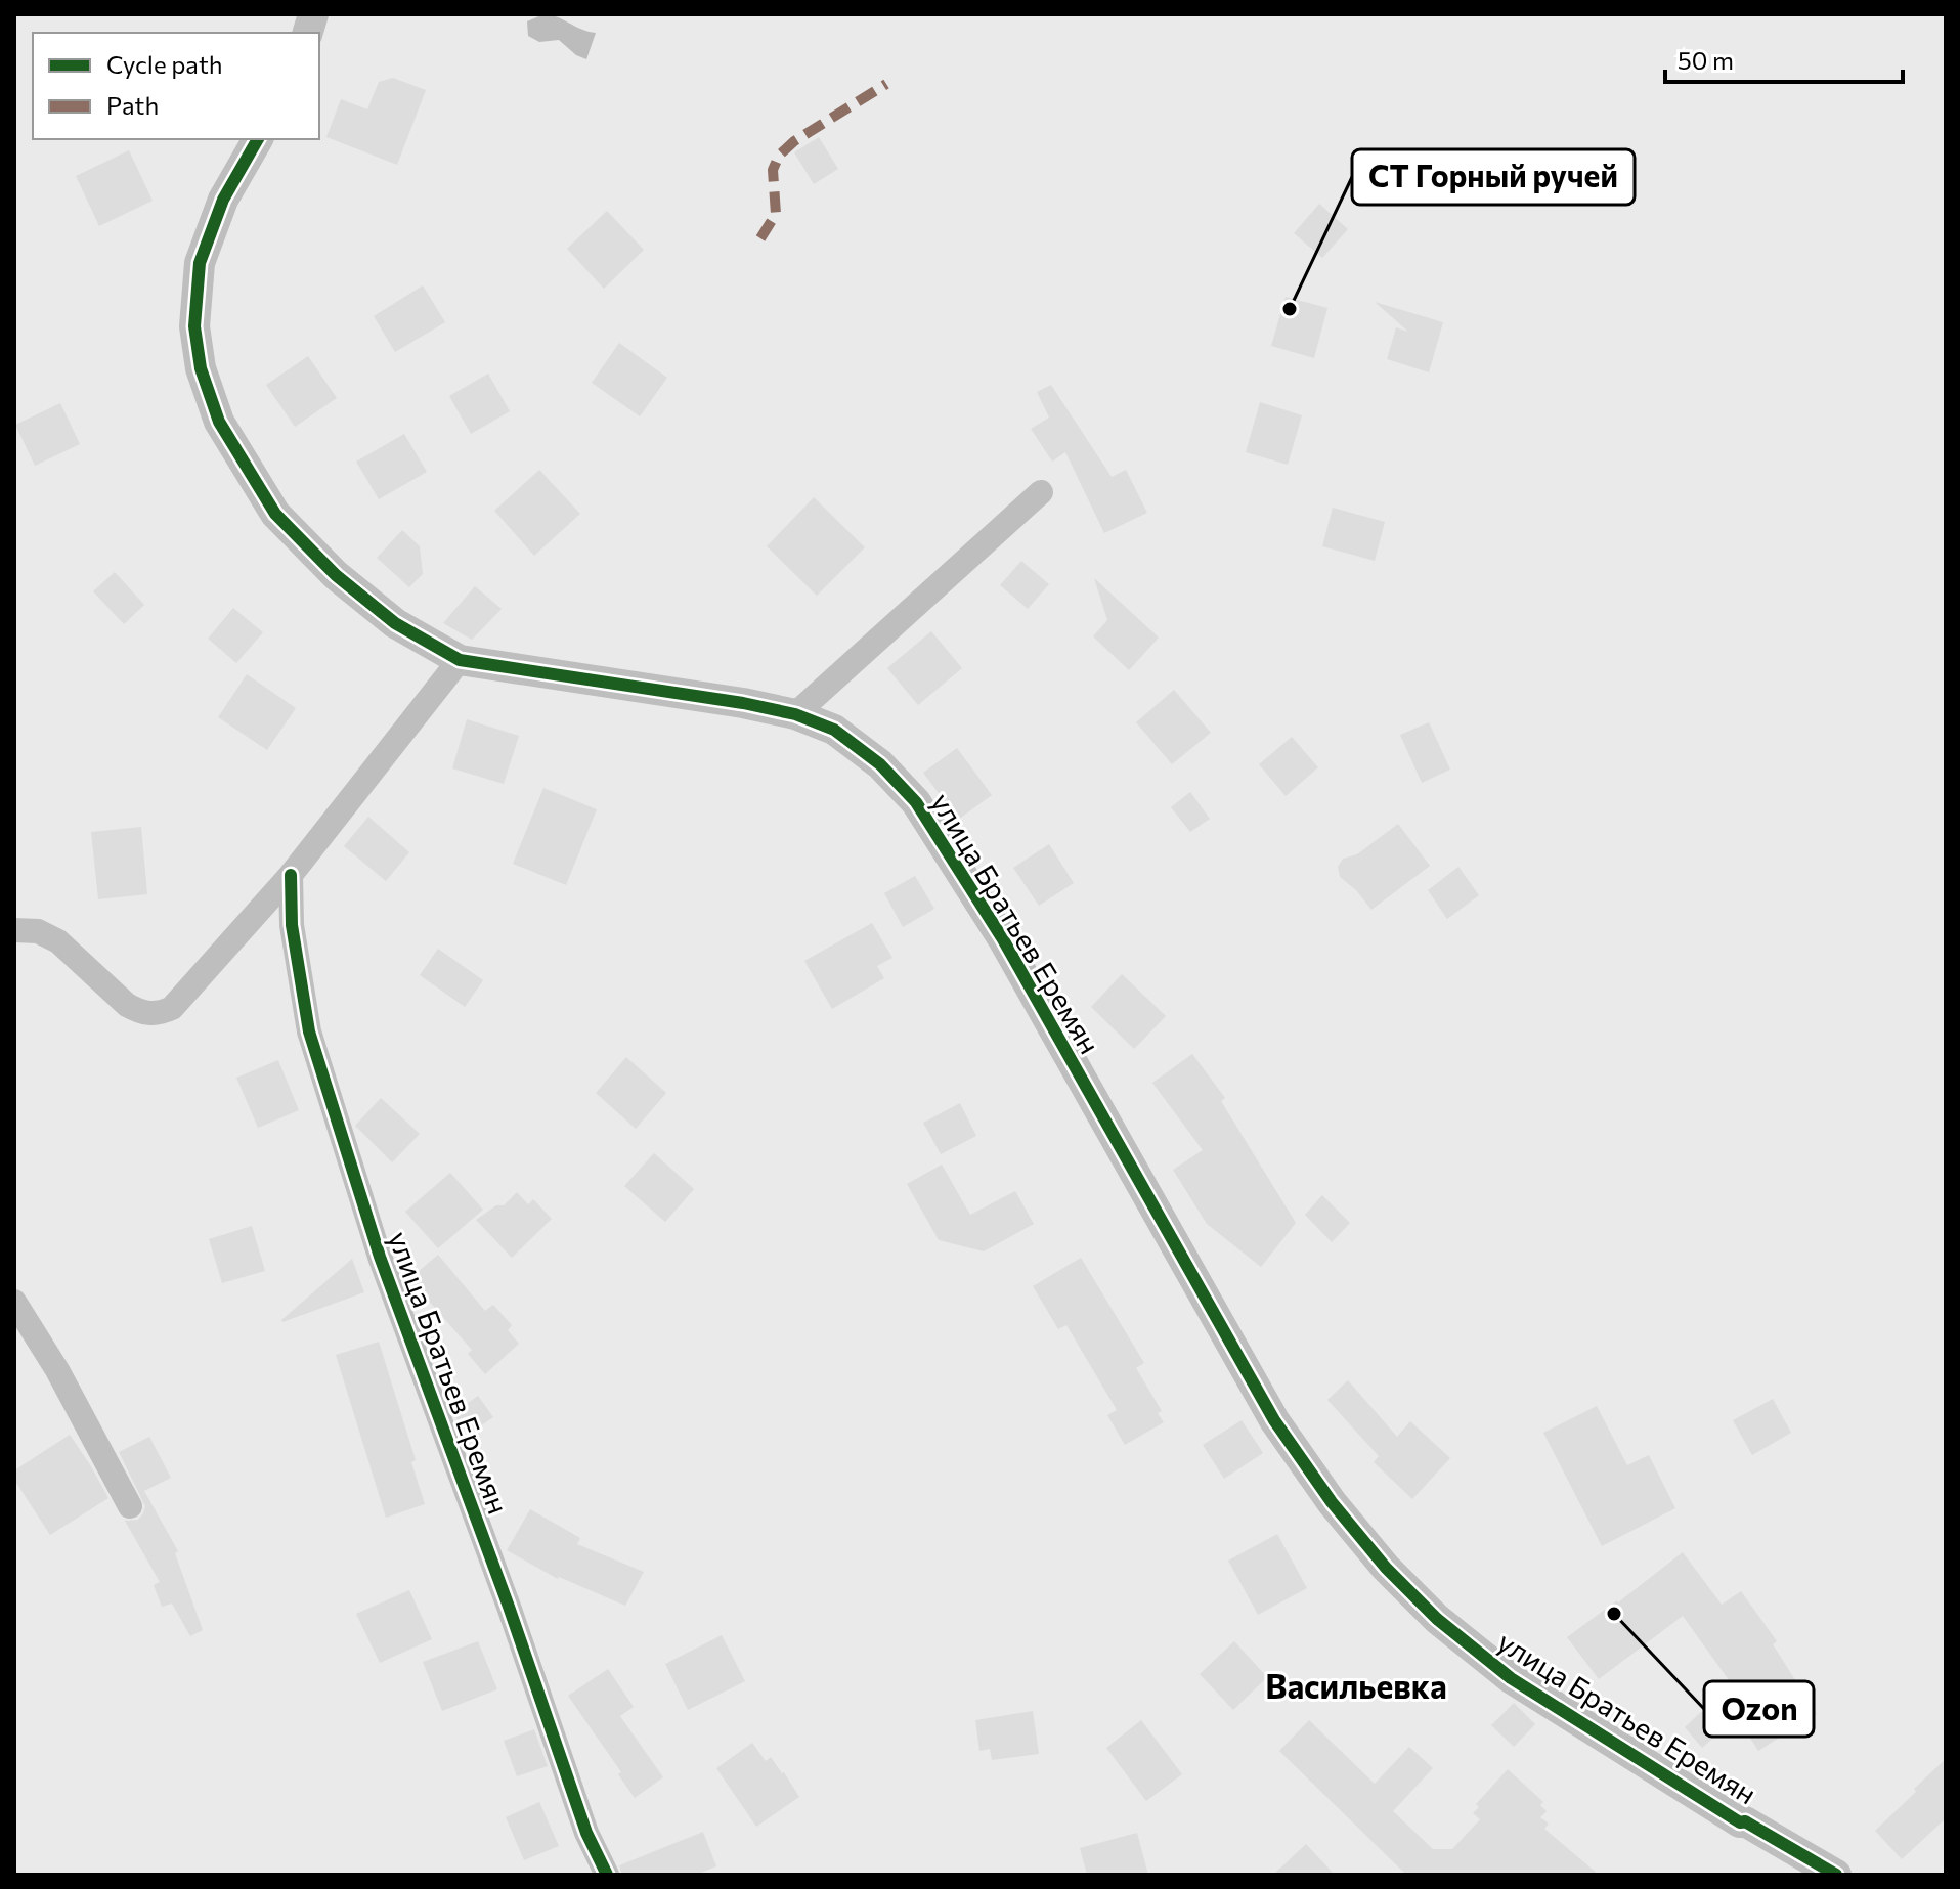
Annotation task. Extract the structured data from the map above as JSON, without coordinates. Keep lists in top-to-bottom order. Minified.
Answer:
{"streets":{"street":["улица Братьев Еремян"]},"districts":["Васильевка"],"places":["СТ Горный ручей","Ozon"],"legend":["Cycle path","Path"],"scale_bar":"50 m"}
